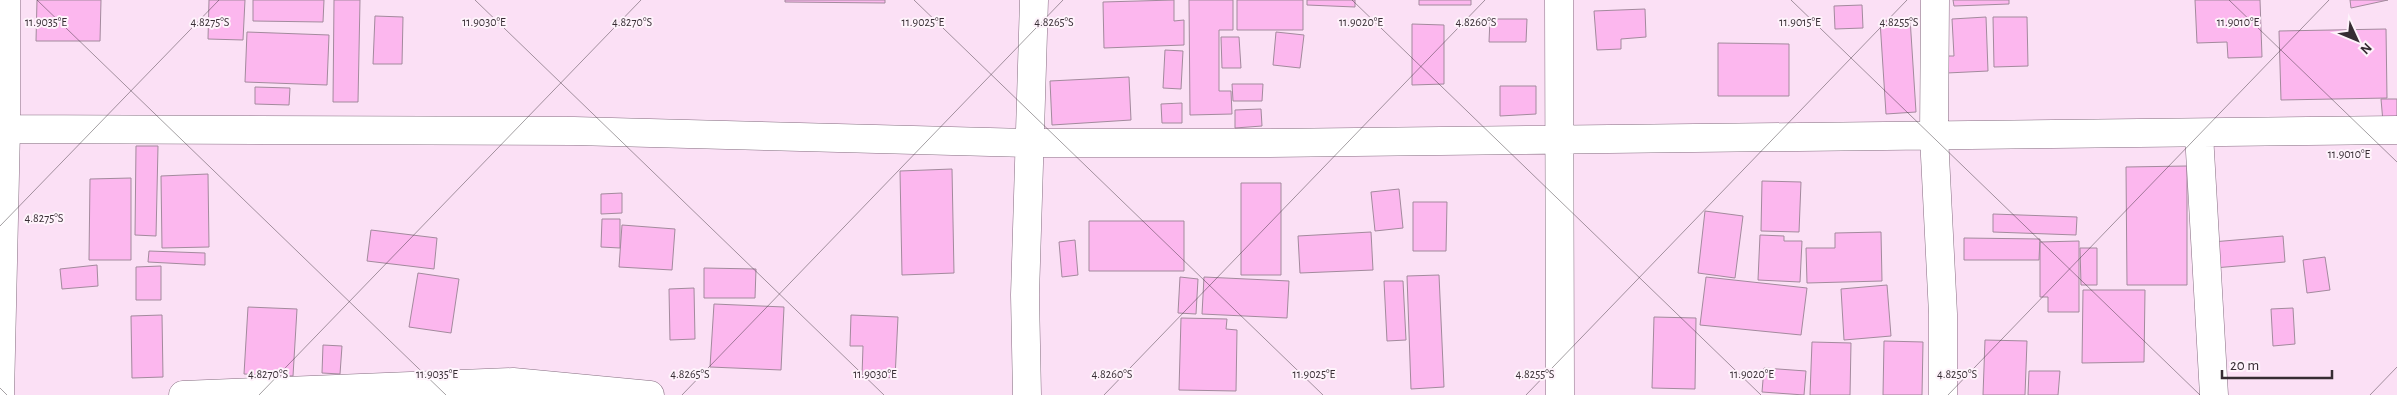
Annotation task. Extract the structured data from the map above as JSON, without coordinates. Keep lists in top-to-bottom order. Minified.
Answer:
{"scale_bar":"20 m","north":"bottom right","coordinates":["11.9035°E","11.9030°E","11.9025°E","11.9020°E","11.9015°E","11.9010°E","4.8275°S","4.8270°S","4.8265°S","4.8260°S","4.8255°S","4.8250°S"]}
